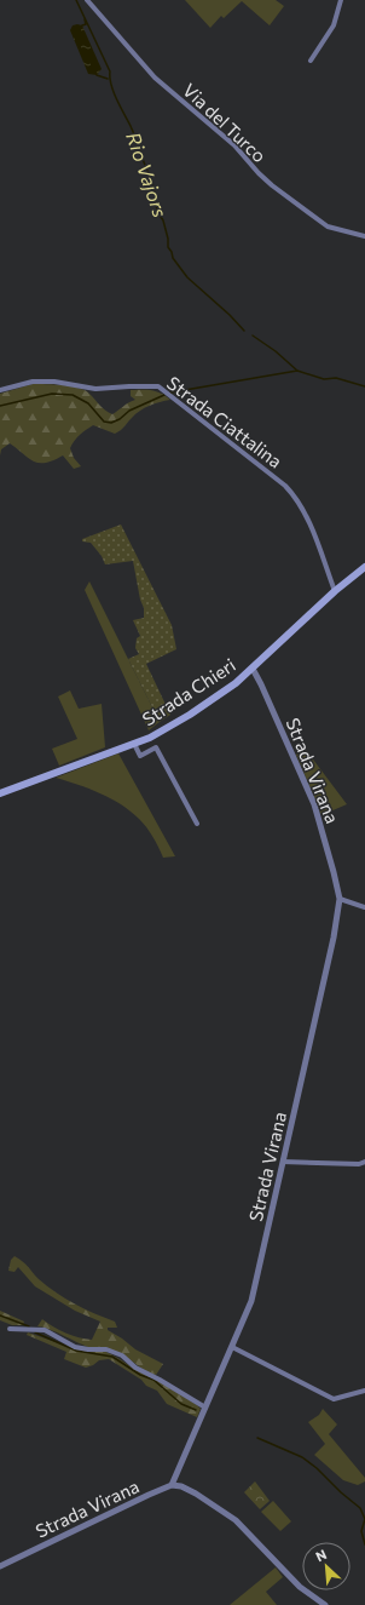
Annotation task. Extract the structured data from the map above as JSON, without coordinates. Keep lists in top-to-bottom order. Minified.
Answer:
{"streets":{"main road":["Strada Chieri"],"street":["Via del Turco","Strada Ciattalina","Strada Virana"]},"crossings":[["Strada Ciattalina","Strada Chieri"],["Strada Chieri","Strada Virana"]],"water":["Rio Vajors"],"north":"top left"}
